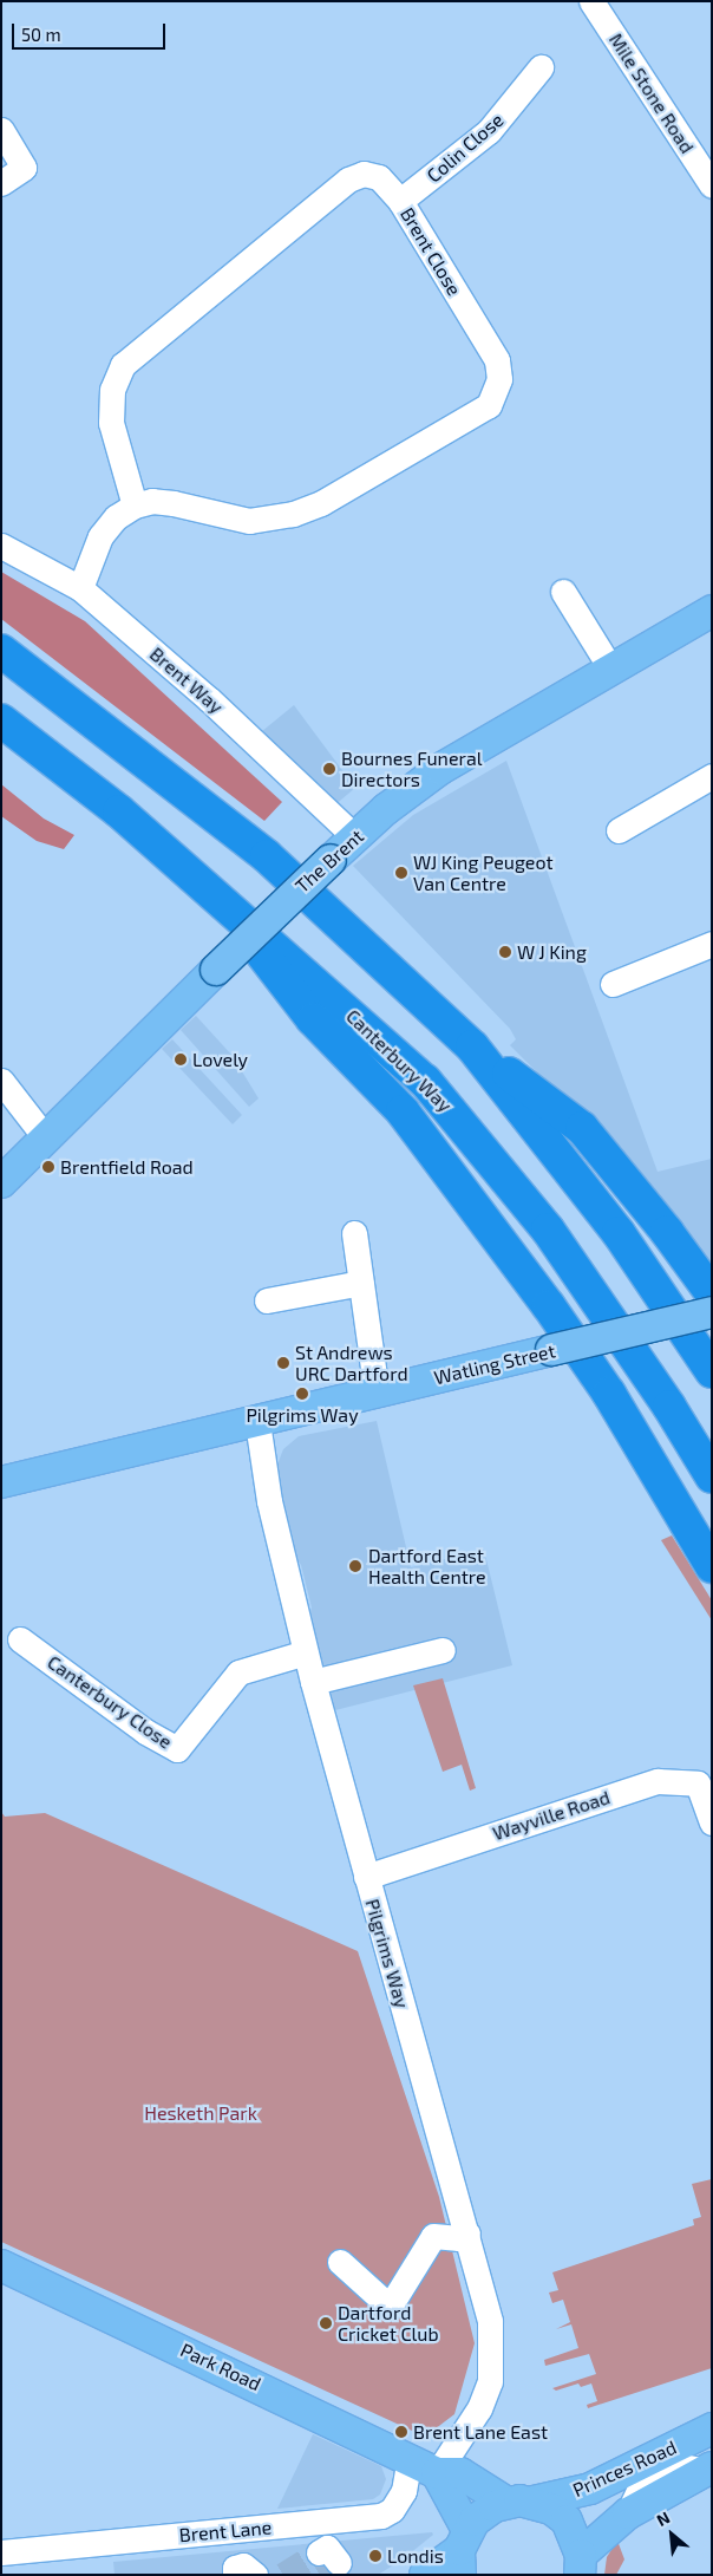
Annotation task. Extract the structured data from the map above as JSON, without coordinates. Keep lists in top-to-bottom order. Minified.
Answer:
{"streets":{"highway":["Canterbury Way"],"main road":["The Brent","Watling Street","Park Road","Princes Road"],"street":["Mile Stone Road","Colin Close","Brent Close","Brent Way","Canterbury Close","Wayville Road","Pilgrims Way","Brent Lane"]},"crossings":[["Colin Close","Brent Close"],["Brent Way","The Brent"],["Watling Street","Pilgrims Way"],["Canterbury Close","Pilgrims Way"],["Wayville Road","Pilgrims Way"],["Pilgrims Way","Park Road"],["Park Road","Princes Road"],["Park Road","Brent Lane"]],"parks":["Hesketh Park"],"places":["Bournes Funeral Directors","WJ King Peugeot Van Centre","W J King","Lovely","Brentfield Road","St Andrews URC Dartford","Pilgrims Way","Dartford East Health Centre","Dartford Cricket Club","Brent Lane East","Londis"],"scale_bar":"50 m","north":"top left"}
